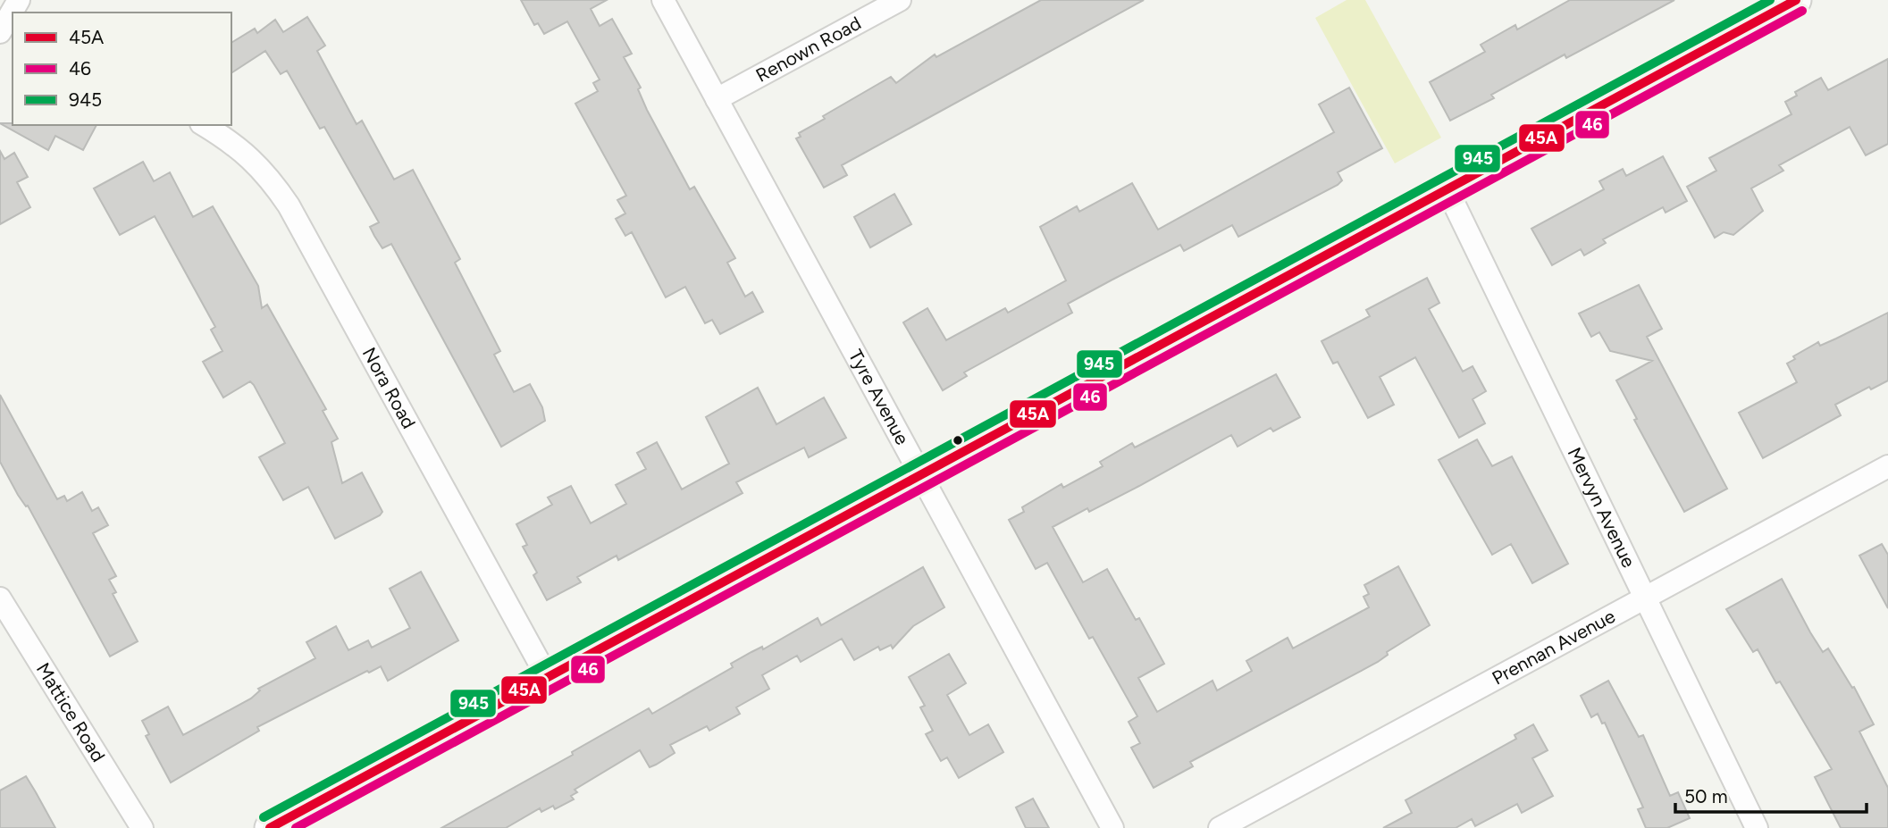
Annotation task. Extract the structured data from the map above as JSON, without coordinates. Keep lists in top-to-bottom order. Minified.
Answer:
{"streets":{"street":["Renown Road","Nora Road","Tyre Avenue","Mervyn Avenue","Prennan Avenue","Mattice Road"]},"crossings":[["Renown Road","Tyre Avenue"],["Mervyn Avenue","Prennan Avenue"]],"lines":["transit line 45A","transit line 945","transit line 46"],"legend":["45A","46","945"],"scale_bar":"50 m"}
